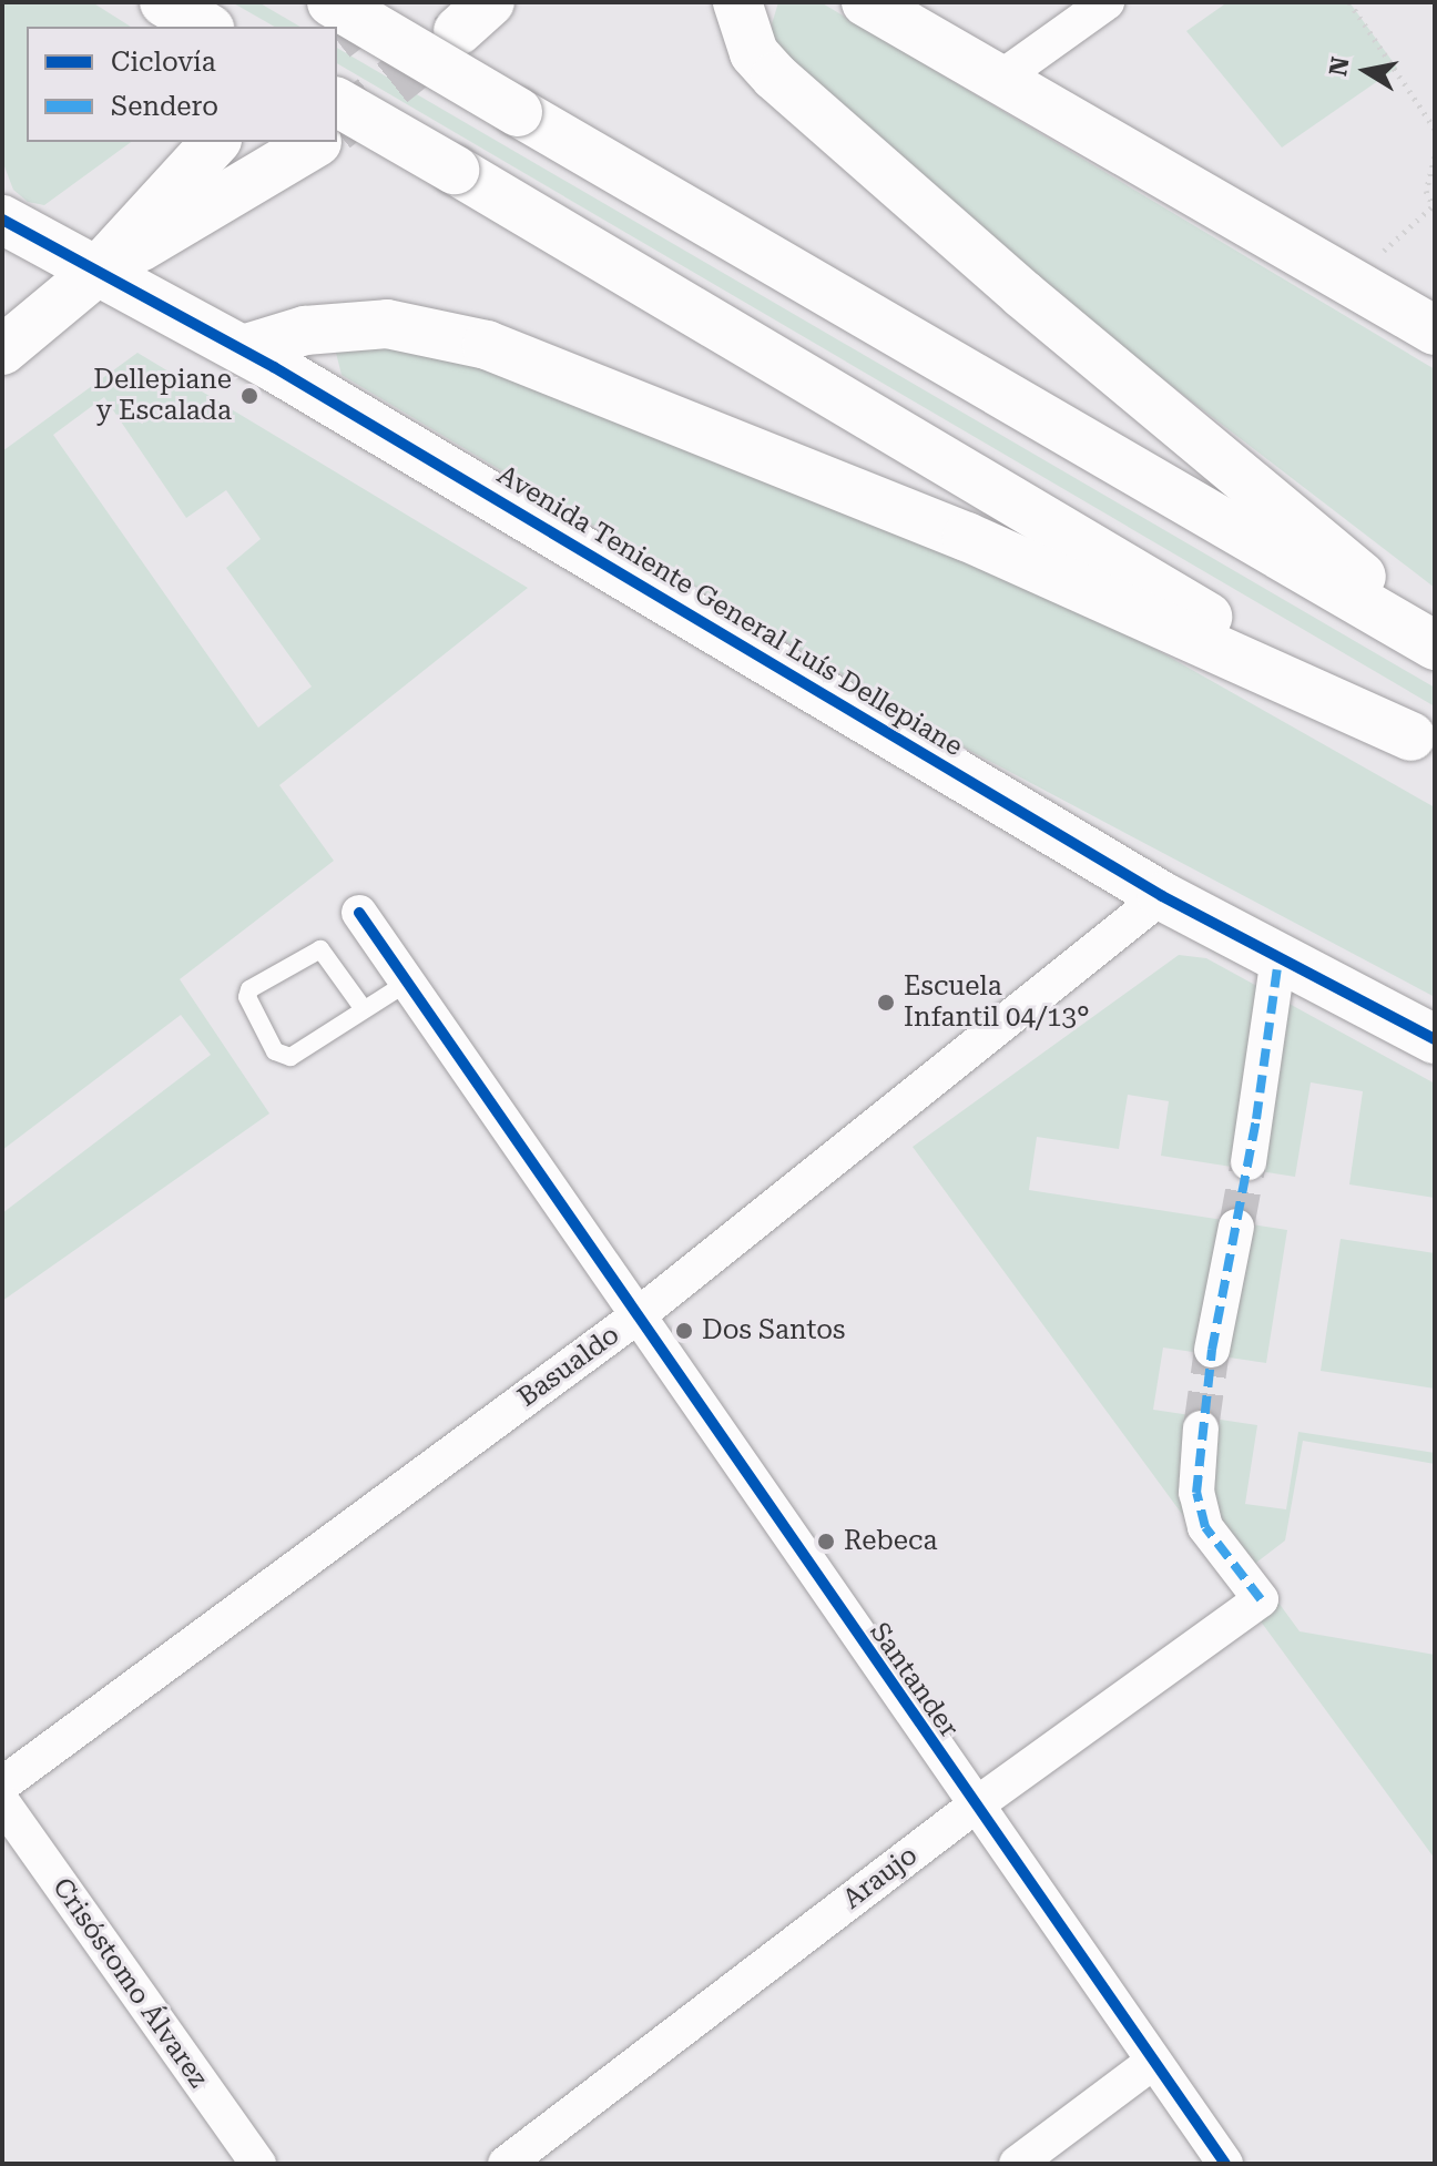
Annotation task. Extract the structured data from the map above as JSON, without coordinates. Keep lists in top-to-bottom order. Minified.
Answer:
{"streets":{"main road":["Avenida Teniente General Luís Dellepiane"],"street":["Basualdo","Santander","Araujo","Crisóstomo Álvarez"]},"crossings":[["Avenida Teniente General Luís Dellepiane","Basualdo"],["Basualdo","Santander"],["Santander","Araujo"]],"places":["Dellepiane y Escalada","Escuela Infantil 04/13°","Dos Santos","Rebeca"],"legend":["Ciclovía","Sendero"],"north":"left"}
